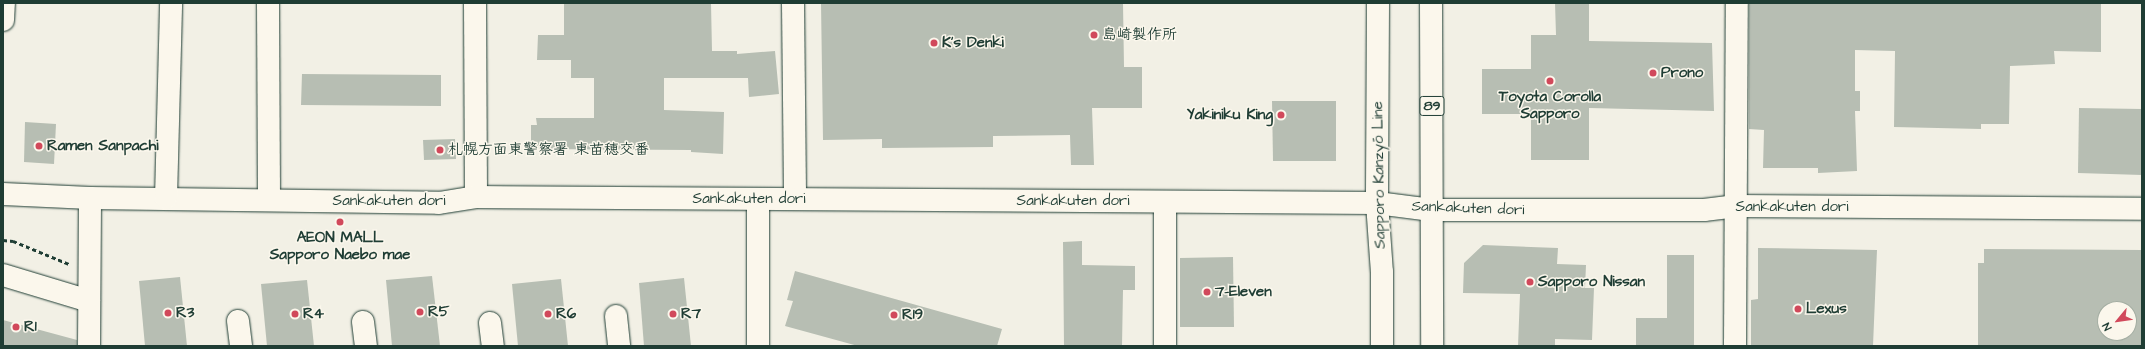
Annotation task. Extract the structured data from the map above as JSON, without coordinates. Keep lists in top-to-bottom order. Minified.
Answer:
{"streets":{"street":["89","Sapporo Kanzyō Line","Sankakuten dori"]},"crossings":[["89","Sankakuten dori"],["Sapporo Kanzyō Line","Sankakuten dori"]],"places":["島崎製作所","K's Denki","Prono","Toyota Corolla Sapporo","Yakiniku King","Ramen Sanpachi","札幌方面東警察署 東苗穂交番","AEON MALL Sapporo Naebo mae","Sapporo Nissan","7-Eleven","Lexus","R5","R3","R4","R6","R7","R19","R1"],"north":"bottom left"}
